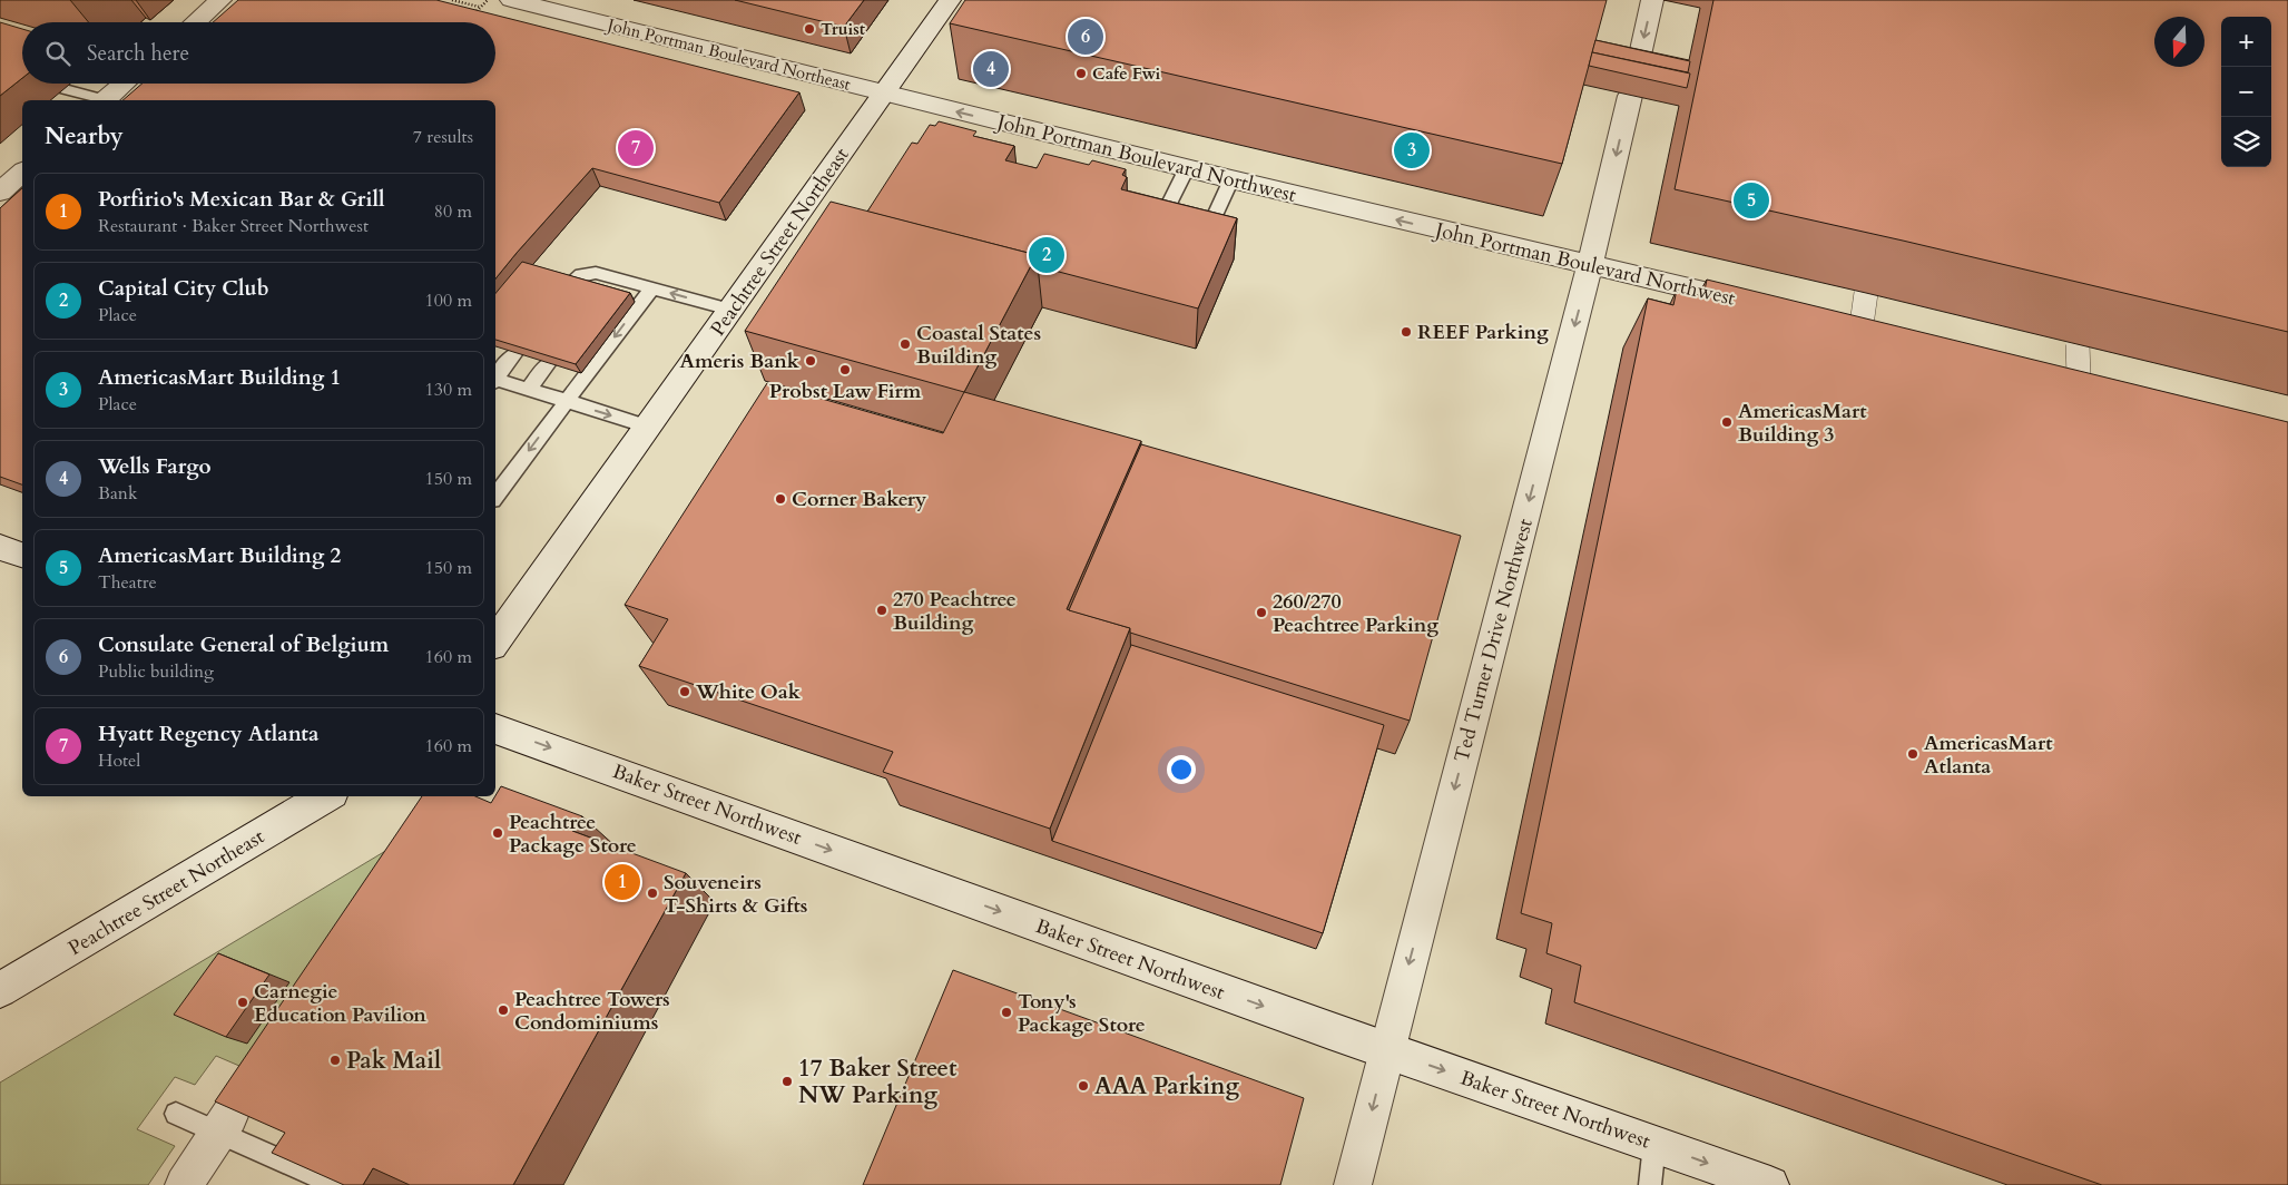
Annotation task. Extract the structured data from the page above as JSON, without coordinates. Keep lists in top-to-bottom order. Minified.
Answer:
{"streets":{"street":["John Portman Boulevard Northeast","John Portman Boulevard Northwest","Peachtree Street Northeast","Ted Turner Drive Northwest","Baker Street Northwest"]},"crossings":[["John Portman Boulevard Northeast","John Portman Boulevard Northwest"],["John Portman Boulevard Northeast","Peachtree Street Northeast"],["John Portman Boulevard Northwest","Peachtree Street Northeast"],["John Portman Boulevard Northwest","Ted Turner Drive Northwest"],["Ted Turner Drive Northwest","Baker Street Northwest"]],"one_way":["John Portman Boulevard Northwest","Ted Turner Drive Northwest","Baker Street Northwest"],"places":["Truist","Cafe Fwi","REEF Parking","Coastal States Building","Ameris Bank","Probst Law Firm","AmericasMart Building 3","Corner Bakery","270 Peachtree Building","260/270 Peachtree Parking","White Oak","AmericasMart Atlanta","Peachtree Package Store","Souveneirs T-Shirts & Gifts","Carnegie Education Pavilion","Peachtree Towers Condominiums","Tony's Package Store","Pak Mail","17 Baker Street NW Parking","AAA Parking"],"north":"bottom","page":{"map_buttons":["+","−"],"pins":["6","4","7","3","5","2","1"],"search":"Search here","heading":["Nearby","7 results"],"list":[{"mark":"1","name":"Porfirio's Mexican Bar & Grill","note":"Restaurant · Baker Street Northwest","value":"80 m"},{"mark":"2","name":"Capital City Club","note":"Place","value":"100 m"},{"mark":"3","name":"AmericasMart Building 1","note":"Place","value":"130 m"},{"mark":"4","name":"Wells Fargo","note":"Bank","value":"150 m"},{"mark":"5","name":"AmericasMart Building 2","note":"Theatre","value":"150 m"},{"mark":"6","name":"Consulate General of Belgium","note":"Public building","value":"160 m"},{"mark":"7","name":"Hyatt Regency Atlanta","note":"Hotel","value":"160 m"}]}}
